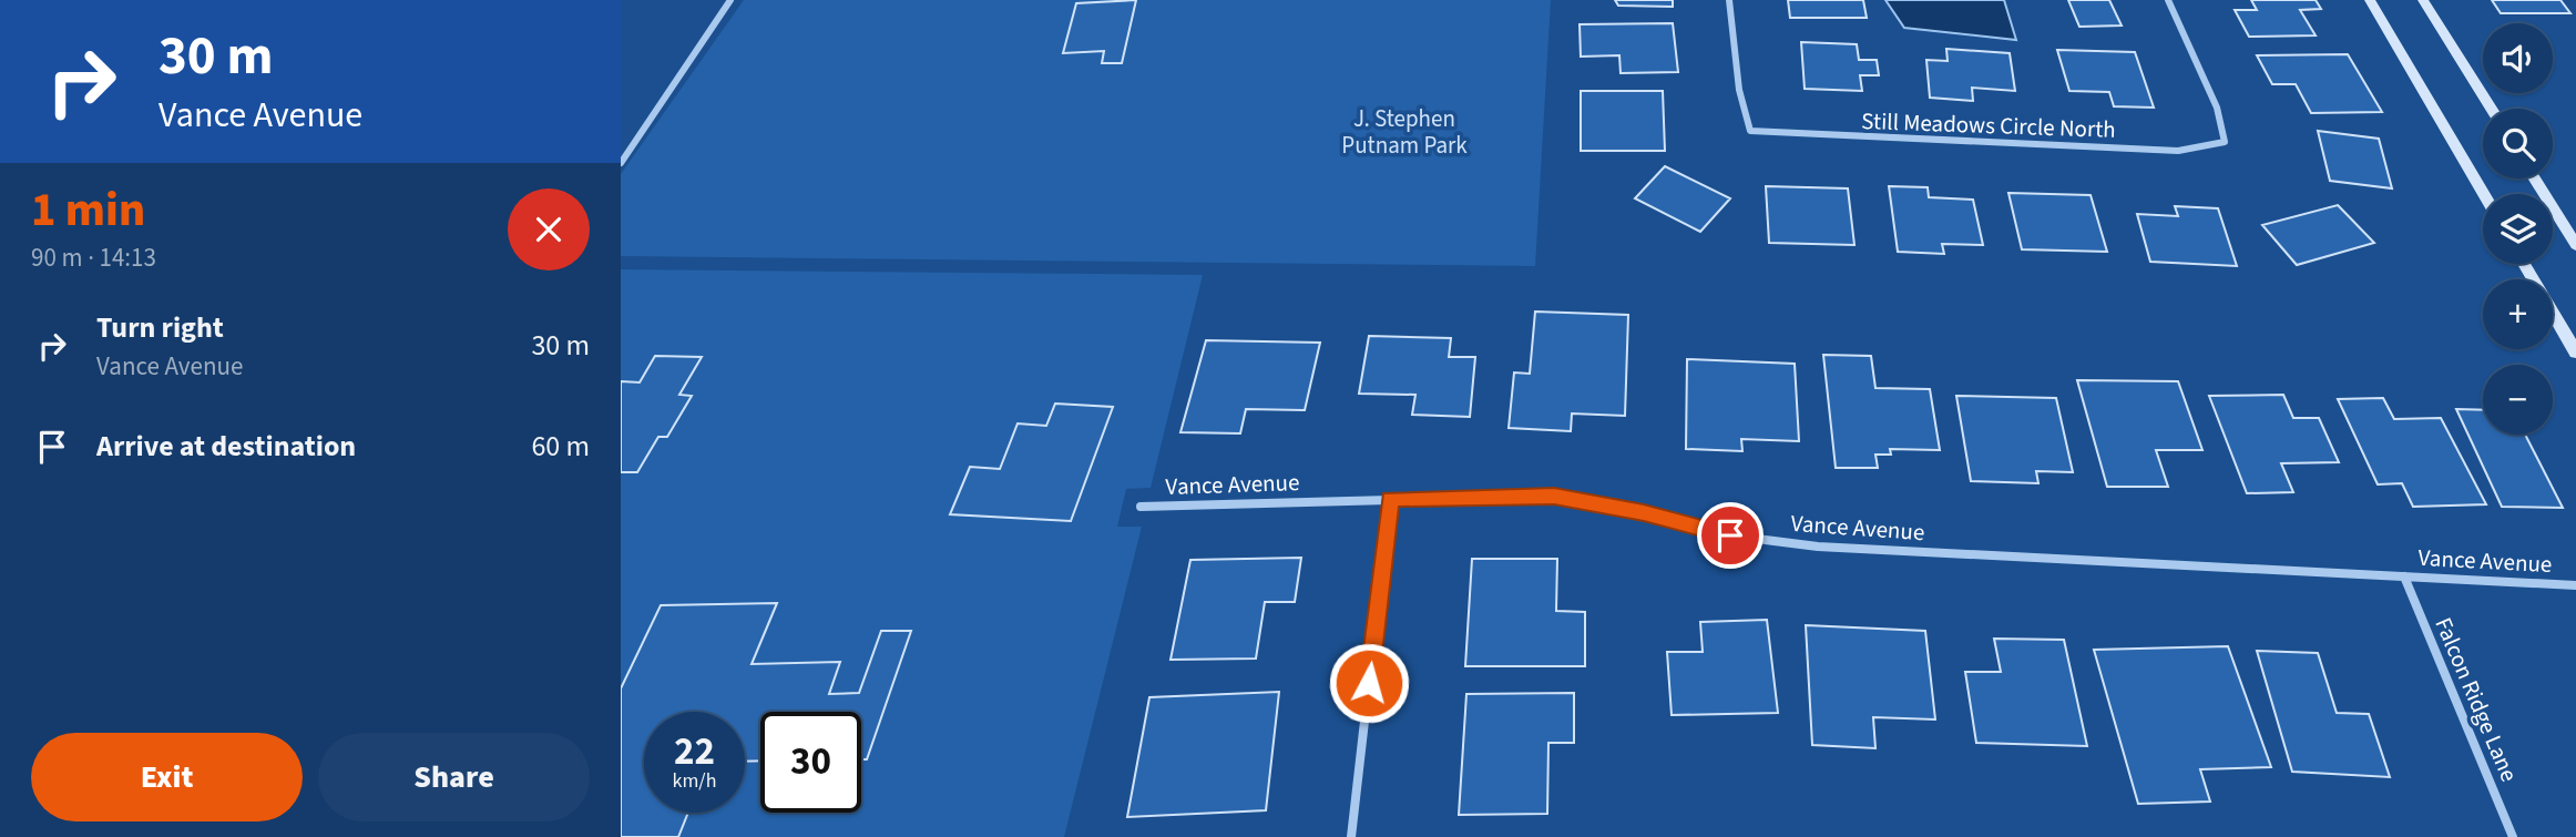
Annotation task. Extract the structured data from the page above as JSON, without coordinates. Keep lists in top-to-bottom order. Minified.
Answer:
{"streets":{"street":["Still Meadows Circle North","Vance Avenue","Falcon Ridge Lane"]},"crossings":[["Vance Avenue","Falcon Ridge Lane"]],"parks":["J. Stephen Putnam Park"],"page":{"turn":["30 m","Vance Avenue"],"map_buttons":["+","−"],"heading":["1 min","90 m · 14:13"],"list":[{"name":"Turn right","note":"Vance Avenue","value":"30 m"},{"name":"Arrive at destination","value":"60 m"}],"speed":"22 km/h","limit":"30","buttons":["Exit","Share"]}}
